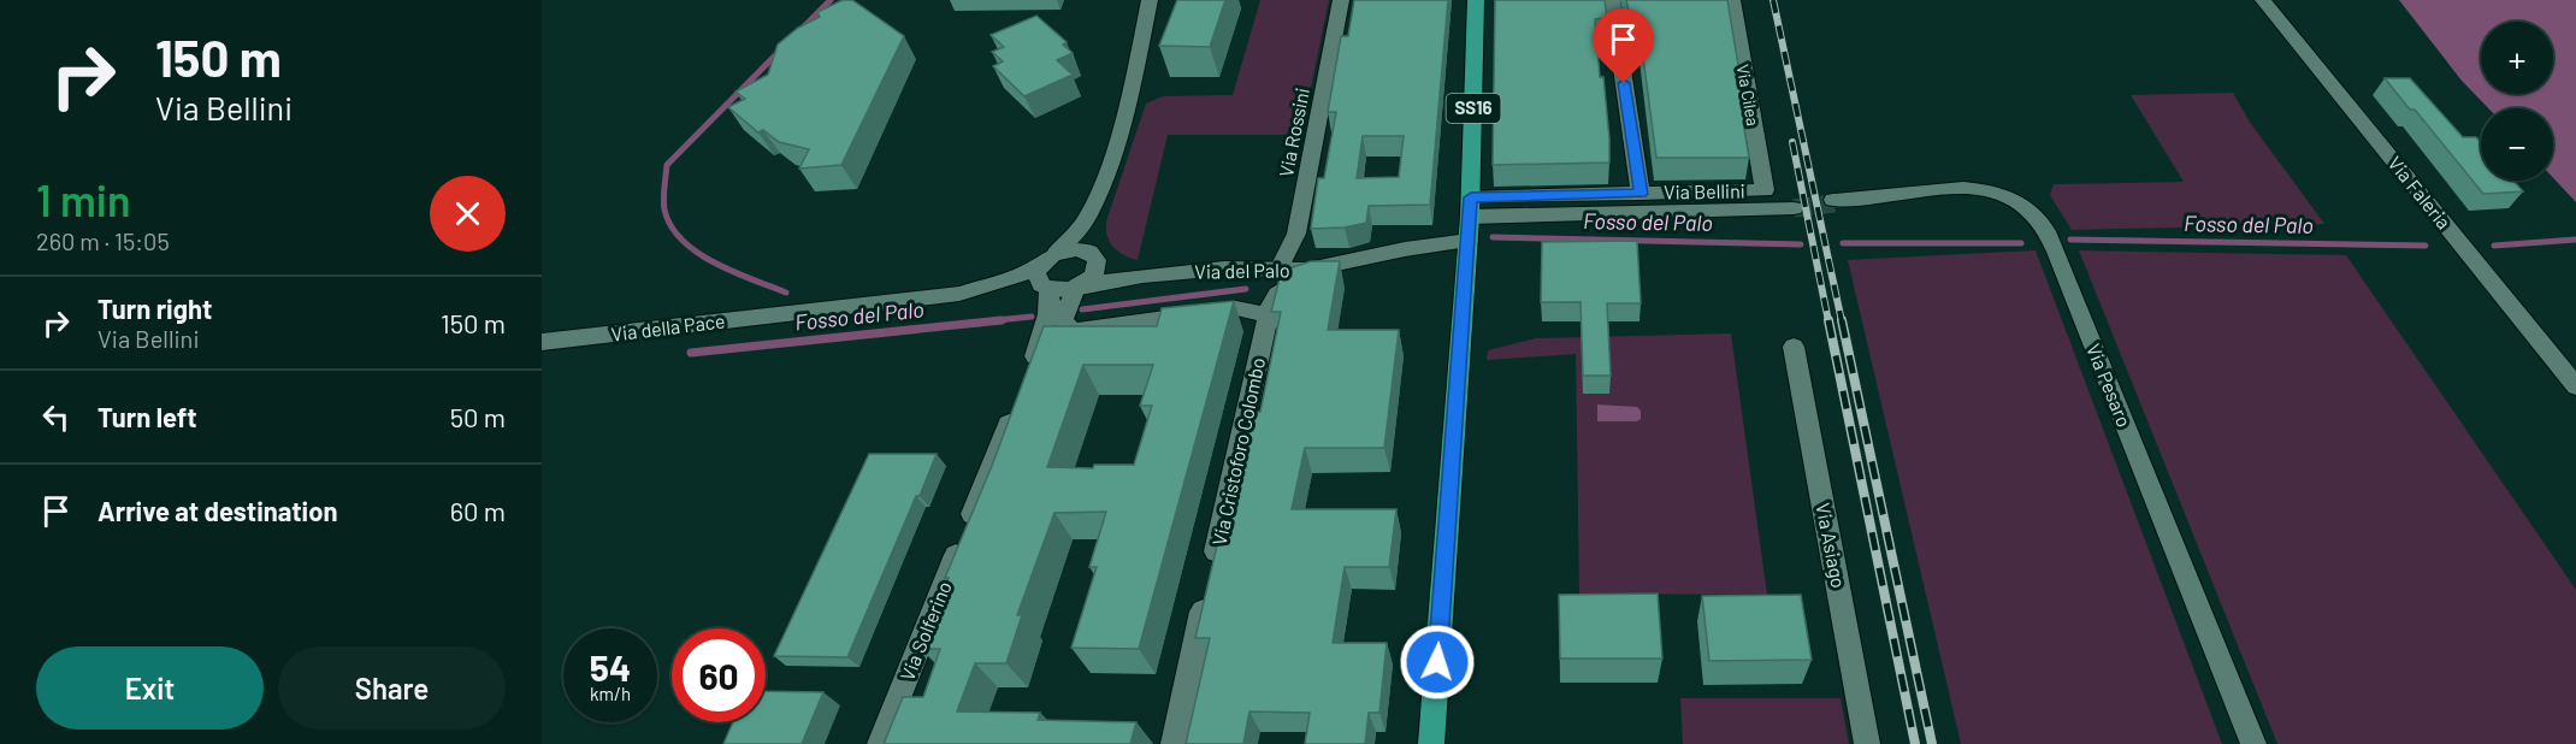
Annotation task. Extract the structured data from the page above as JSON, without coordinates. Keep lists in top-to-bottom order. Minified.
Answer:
{"streets":{"main road":["SS16"],"street":["Via Cilea","Via Rossini","Via Bellini","Via Faleria","Via del Palo","Via della Pace","Via Pesaro","Via Cristoforo Colombo","Via Asiago","Via Solferino"]},"crossings":[["Via Cilea","Via Bellini"],["SS16","Via Bellini"],["SS16","Via del Palo"],["Via Rossini","Via del Palo"],["Via Bellini","Via del Palo"],["Via del Palo","Via della Pace"],["Via del Palo","Via Cristoforo Colombo"],["Via del Palo","Via Solferino"]],"water":["Fosso del Palo"],"page":{"turn":["150 m","Via Bellini"],"map_buttons":["+","−"],"heading":["1 min","260 m · 15:05"],"list":[{"name":"Turn right","note":"Via Bellini","value":"150 m"},{"name":"Turn left","value":"50 m"},{"name":"Arrive at destination","value":"60 m"}],"speed":"54 km/h","limit":"60","buttons":["Exit","Share"]}}
